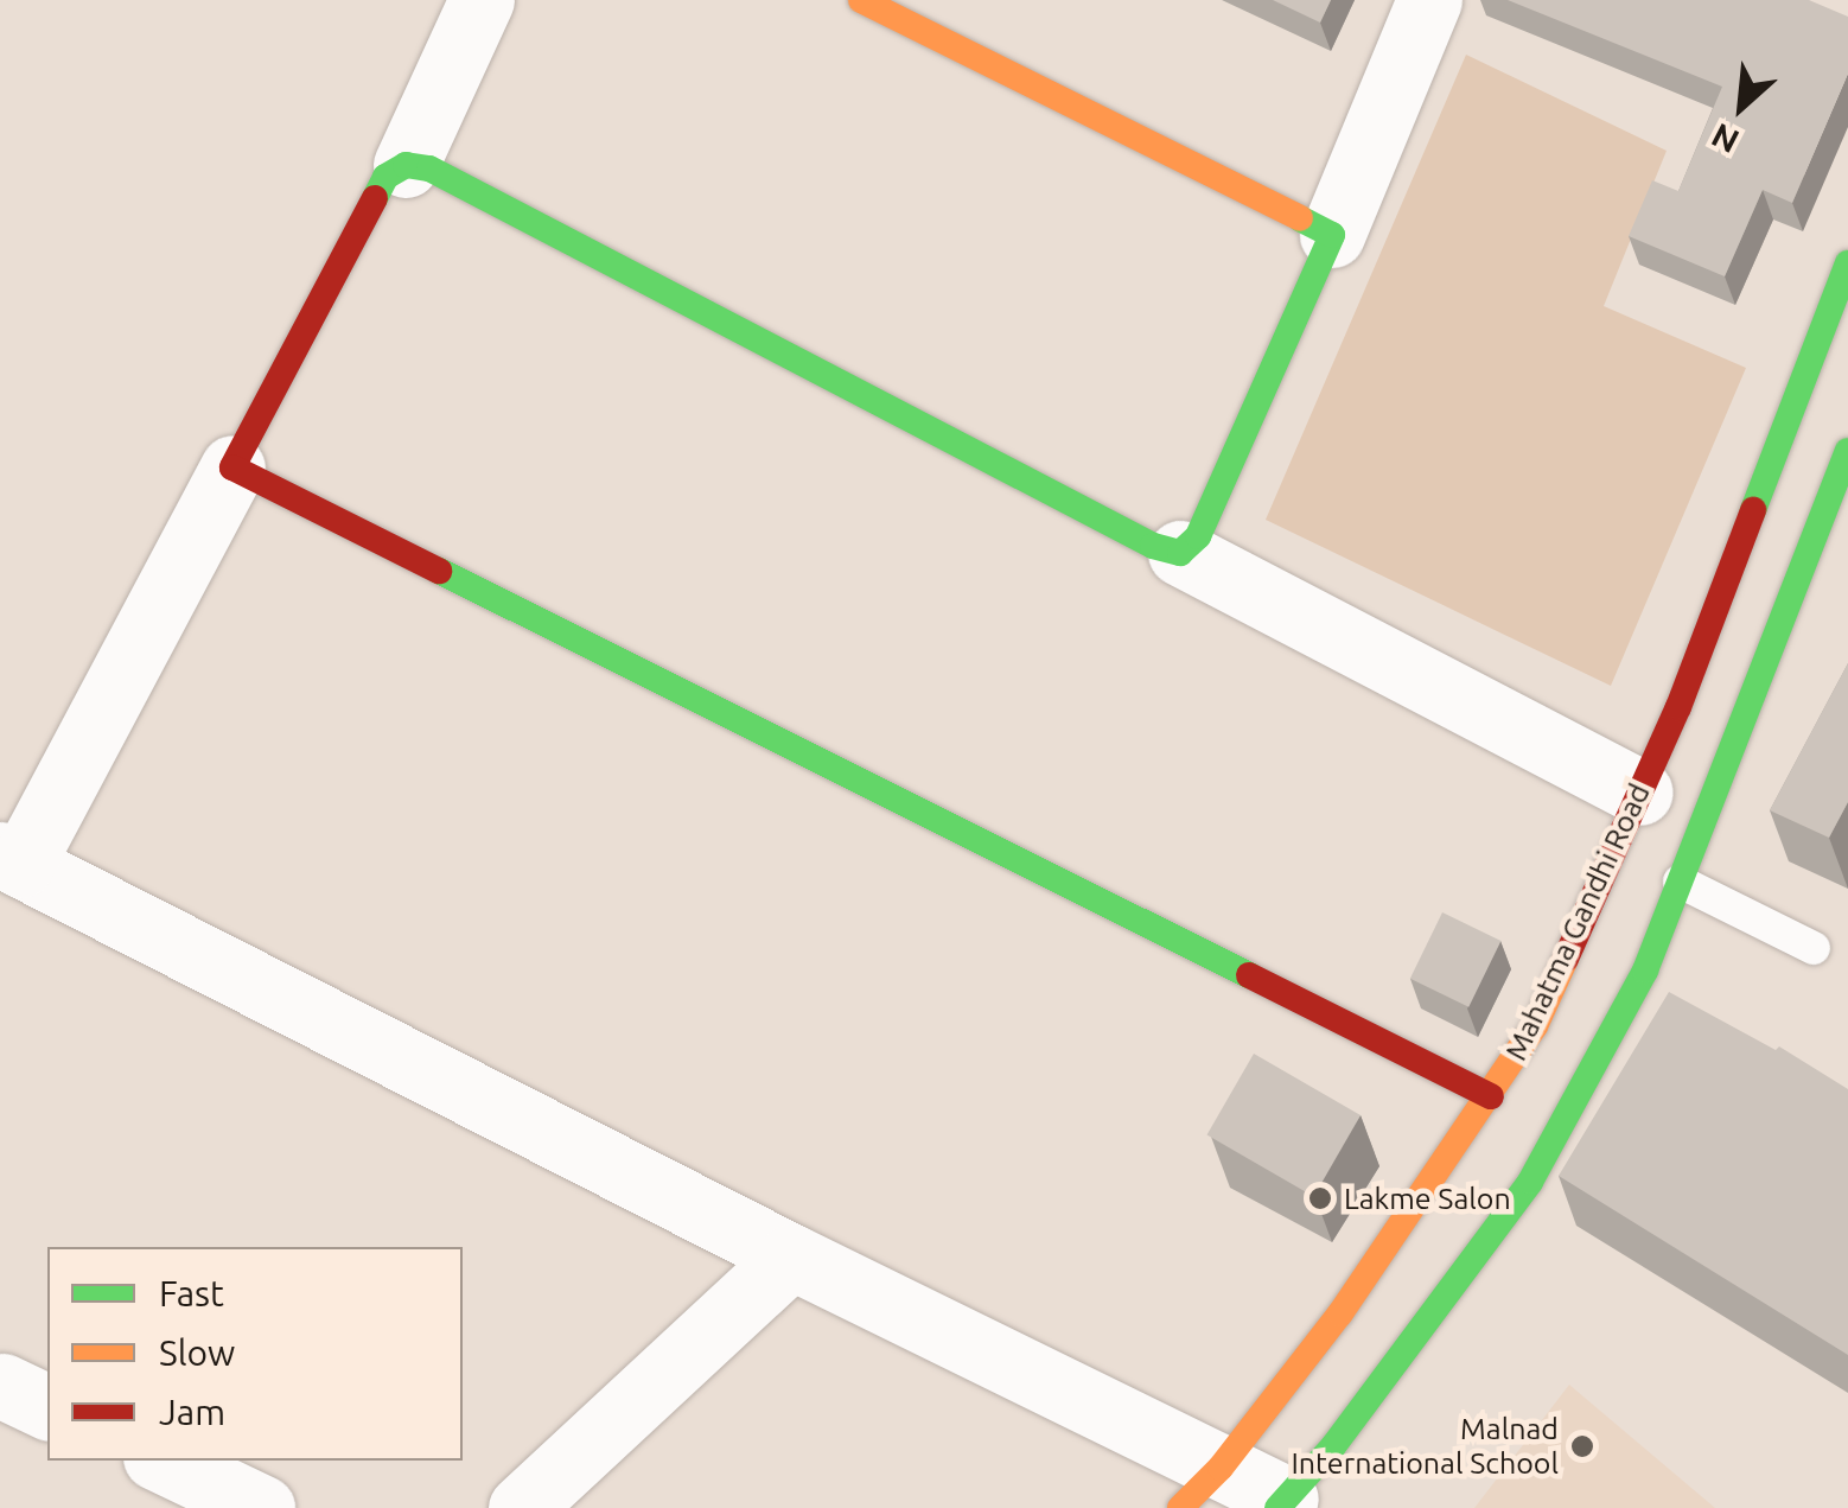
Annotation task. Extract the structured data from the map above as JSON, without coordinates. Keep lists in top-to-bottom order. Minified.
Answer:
{"streets":{"street":["Mahatma Gandhi Road"]},"places":["Lakme Salon","Malnad International School"],"legend":["Fast","Slow","Jam"],"north":"bottom left"}
